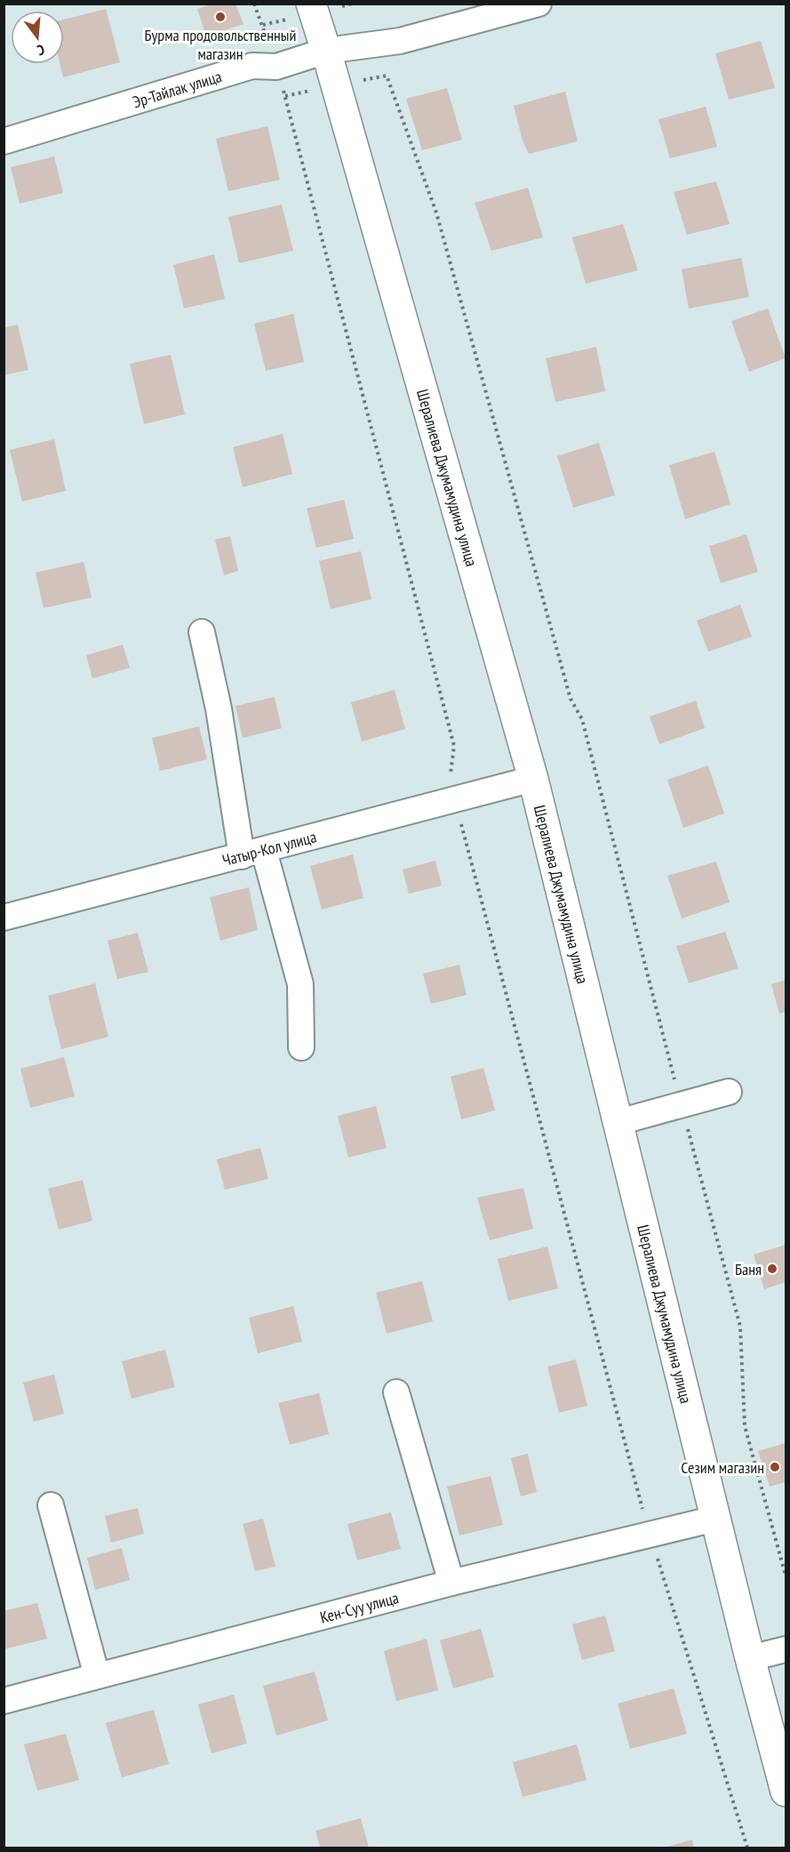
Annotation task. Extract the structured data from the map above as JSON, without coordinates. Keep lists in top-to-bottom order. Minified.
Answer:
{"streets":{"street":["Эр-Тайлак улица","Шералиева Джумамудина улица","Чатыр-Кол улица","Кен-Суу улица"]},"crossings":[["Эр-Тайлак улица","Шералиева Джумамудина улица"],["Шералиева Джумамудина улица","Чатыр-Кол улица"],["Шералиева Джумамудина улица","Кен-Суу улица"]],"places":["Бурма продовольственный магазин","Баня","Сезим магазин"],"north":"bottom"}
